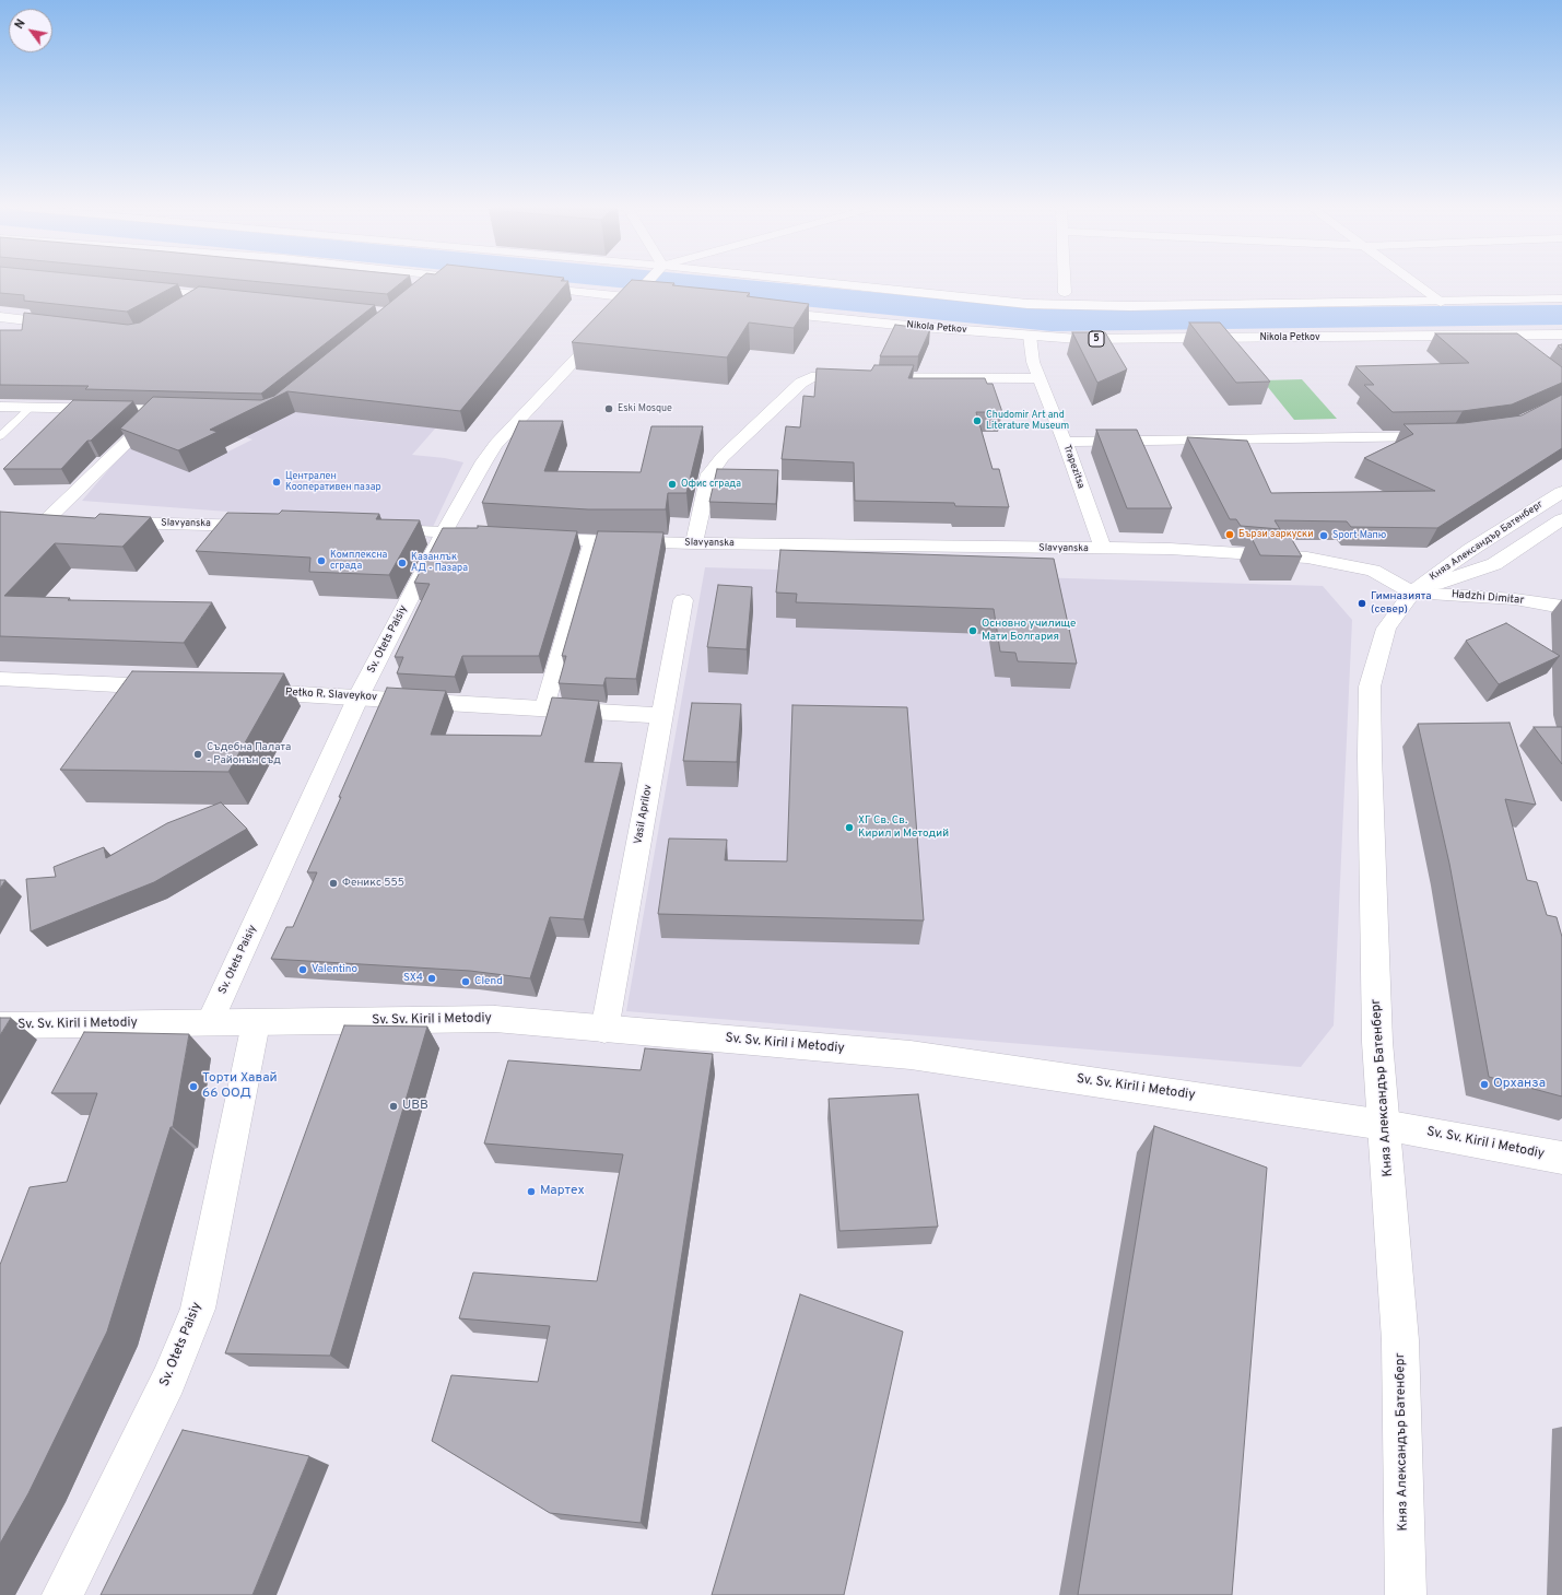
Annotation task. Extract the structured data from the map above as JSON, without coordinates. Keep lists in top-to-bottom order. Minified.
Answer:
{"streets":{"street":["Nikola Petkov","5","Trapezitsa","Slavyanska","Княз Александър Батенберг","Hadzhi Dimitar","Sv. Otets Paisiy","Petko R. Slaveykov","Vasil Aprilov","Sv. Sv. Kiril i Metodiy"]},"crossings":[["Nikola Petkov","Trapezitsa"],["Trapezitsa","Slavyanska"],["Slavyanska","Княз Александър Батенберг"],["Slavyanska","Hadzhi Dimitar"],["Княз Александър Батенберг","Hadzhi Dimitar"],["Княз Александър Батенберг","Sv. Sv. Kiril i Metodiy"],["Sv. Otets Paisiy","Petko R. Slaveykov"],["Sv. Otets Paisiy","Sv. Sv. Kiril i Metodiy"],["Petko R. Slaveykov","Vasil Aprilov"],["Vasil Aprilov","Sv. Sv. Kiril i Metodiy"]],"places":["Eski Mosque","Chudomir Art and Literature Museum","Централен Кооперативен пазар","Офис сграда","Бързи заркуски","Sport Мапю","Комплексна сграда","Казанлък АД - Пазара","Гимназията (север)","Основно училище Мати Болгария","Съдебна Палата - Районън съд","ХГ Св. Св. Кирил и Методий","Феникс 555","Valentino","SX4","Clend","Орханза","Торти Хавай 66 ООД","UBB","Мартех"],"north":"top left"}
